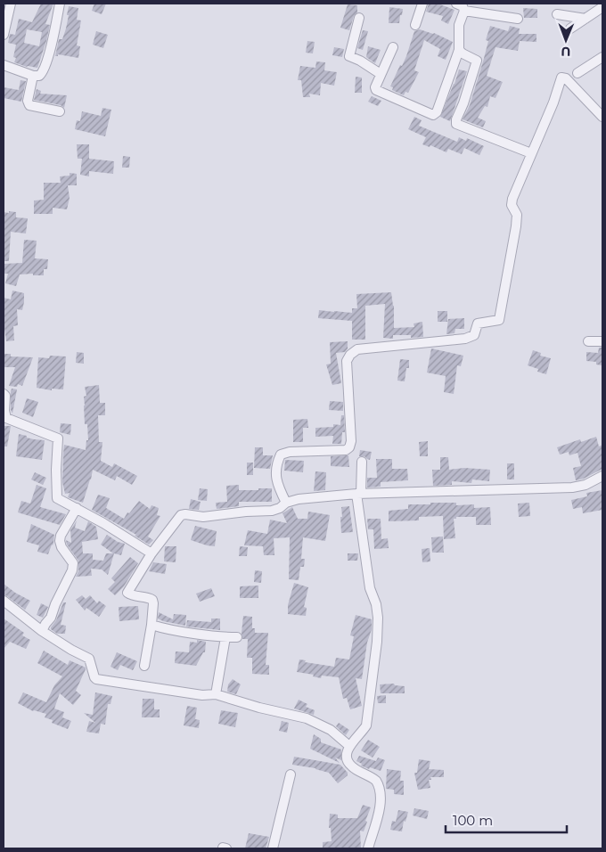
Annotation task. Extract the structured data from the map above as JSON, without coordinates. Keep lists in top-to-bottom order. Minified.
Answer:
{"scale_bar":"100 m","north":"bottom"}
